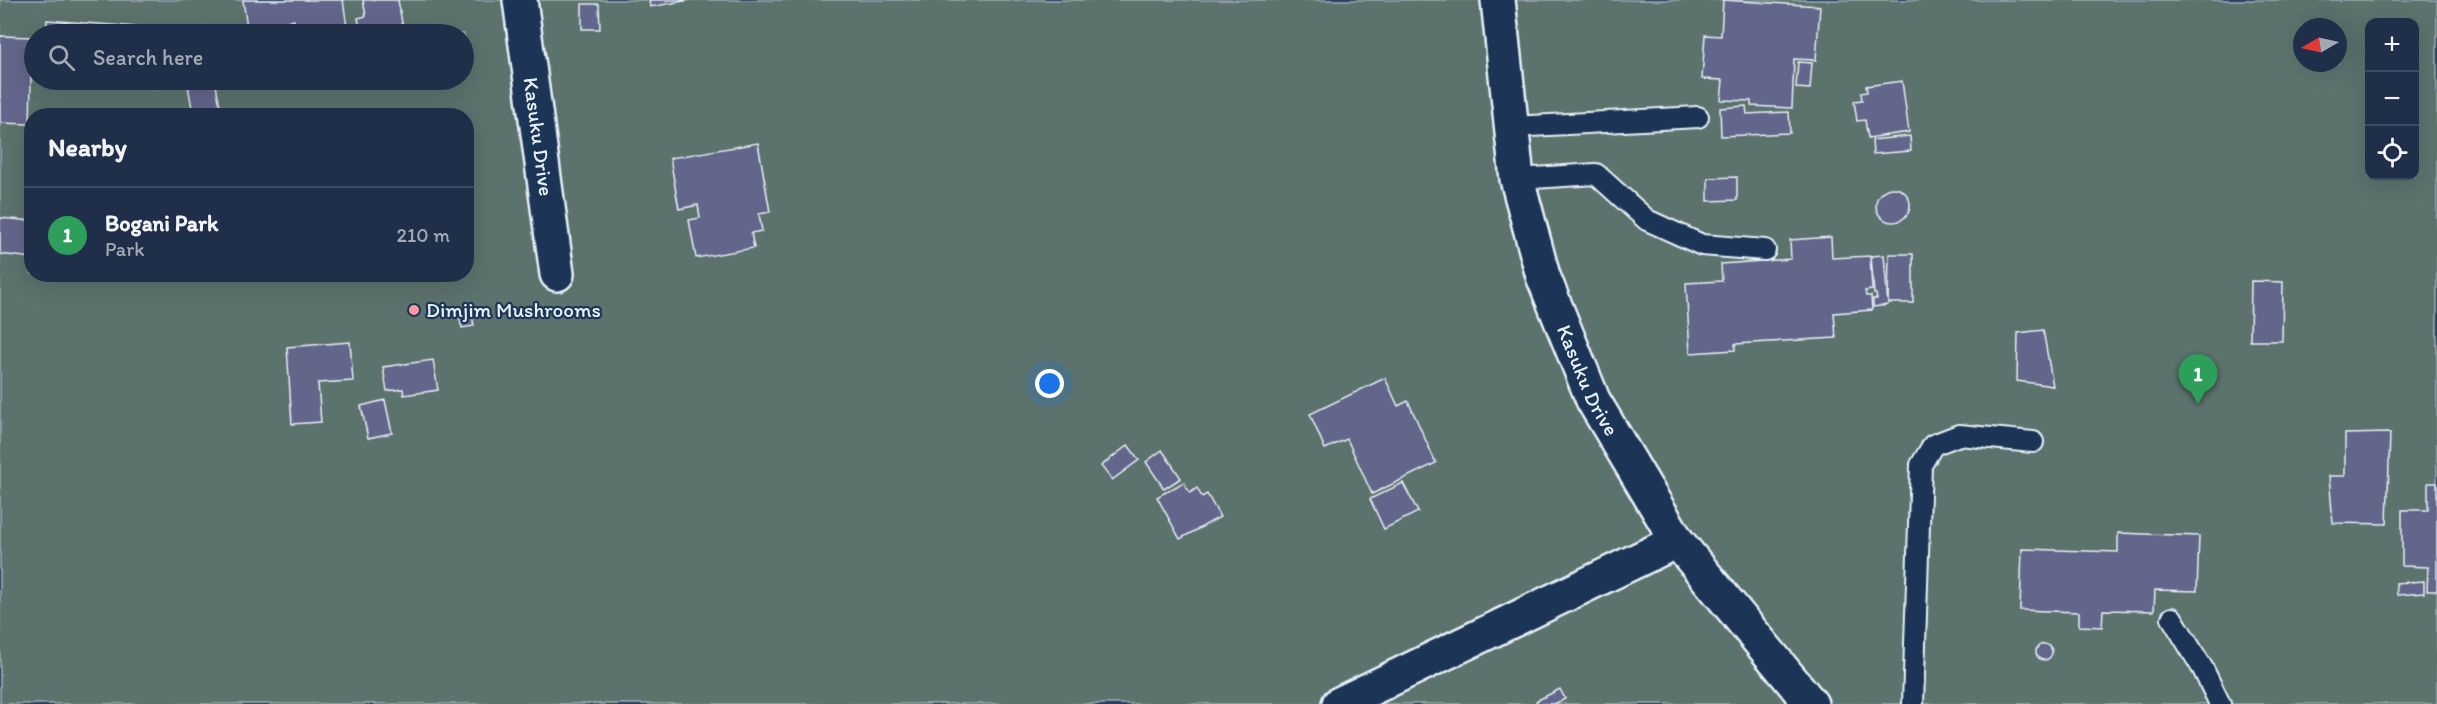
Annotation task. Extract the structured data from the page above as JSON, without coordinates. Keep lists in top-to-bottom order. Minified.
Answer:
{"streets":{"street":["Kasuku Drive"]},"places":["Dimjim Mushrooms"],"north":"left","page":{"map_buttons":["+","−"],"search":"Search here","heading":"Nearby","list":[{"mark":"1","name":"Bogani Park","note":"Park","value":"210 m"}],"pins":"1"}}
